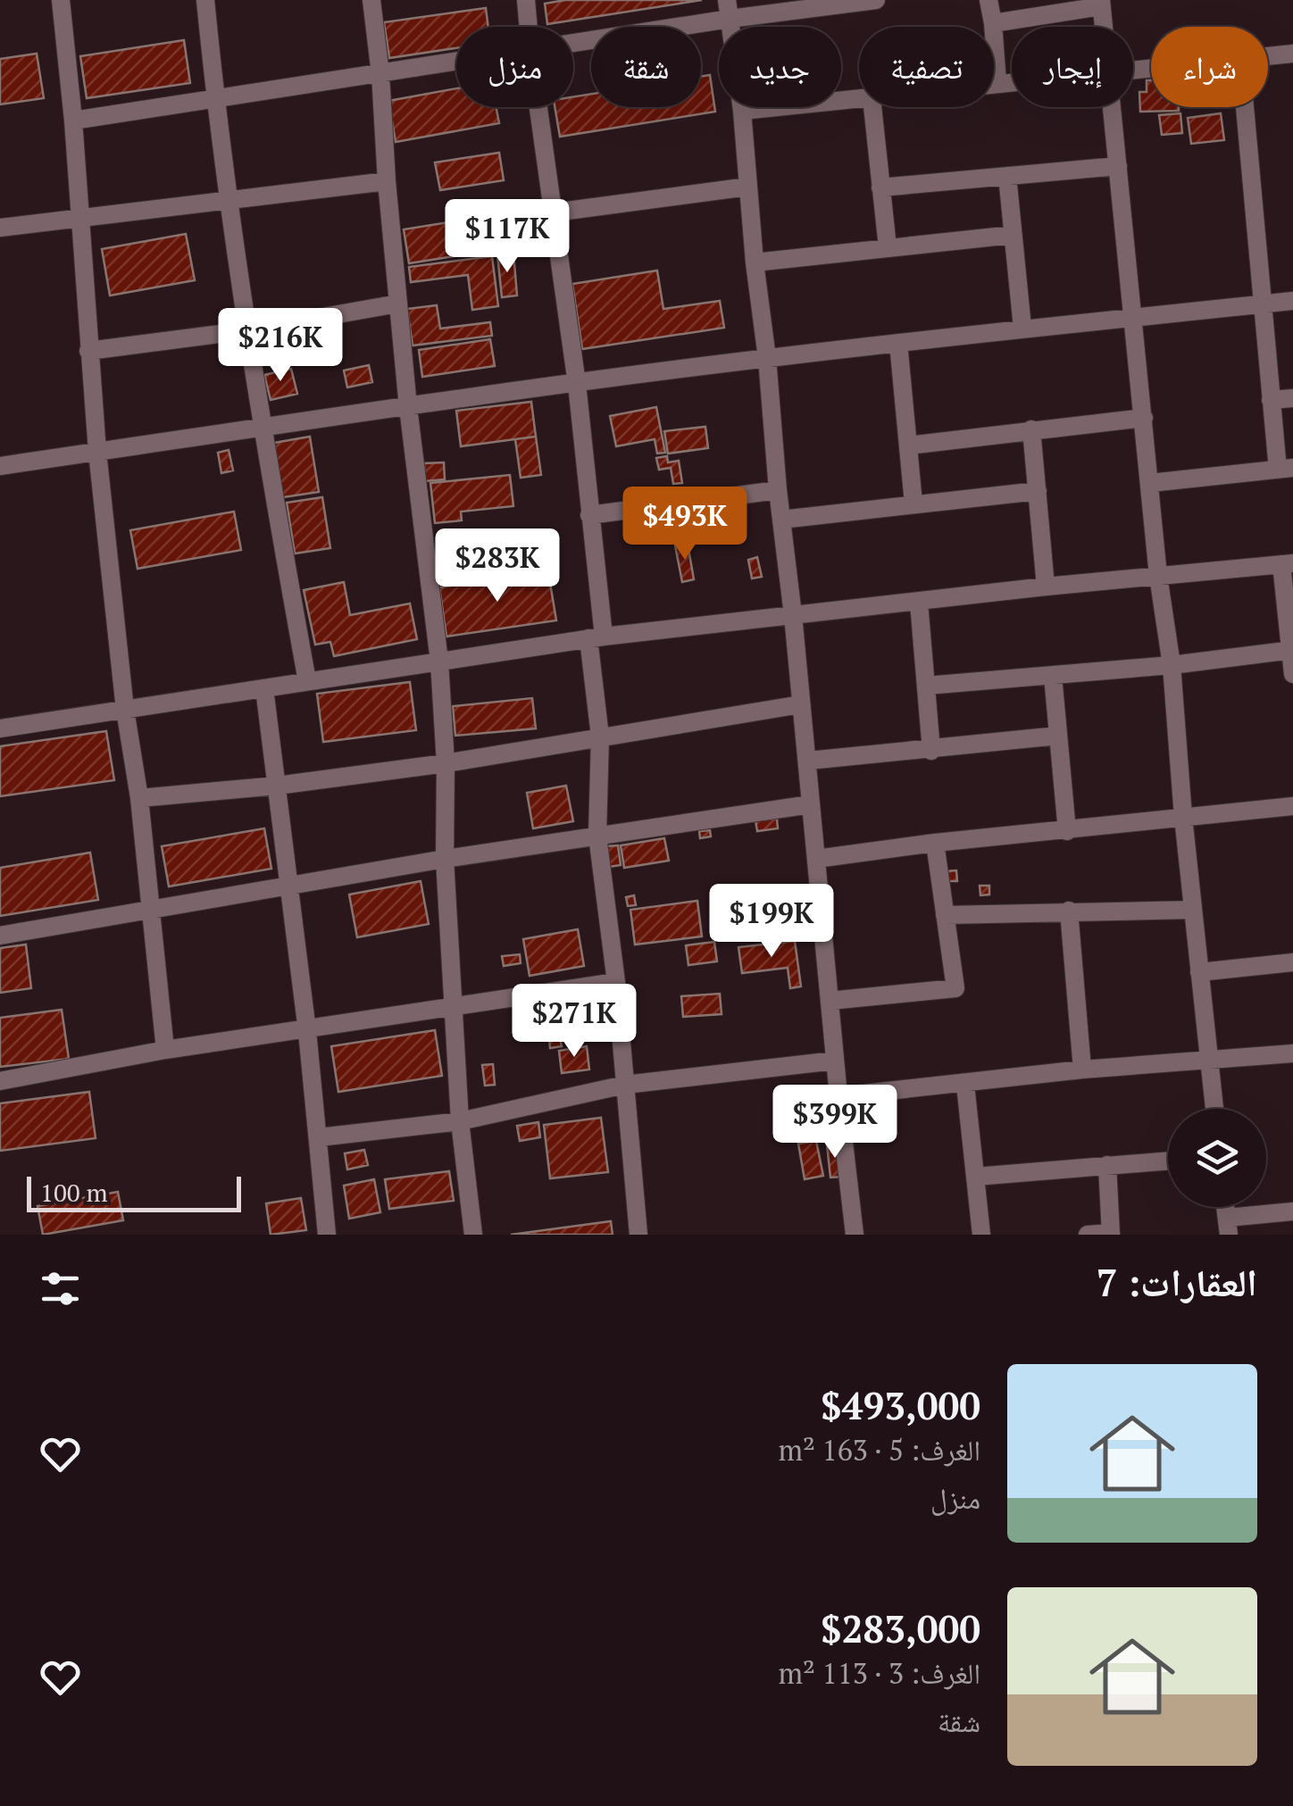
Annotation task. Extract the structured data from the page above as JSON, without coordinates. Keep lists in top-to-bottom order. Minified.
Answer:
{"scale_bar":"100 m","page":{"chip":["شراء","إيجار","تصفية","جديد","شقة","منزل"],"price":["$117K","$216K","$493K","$283K","$199K","$271K","$399K"],"scale":"100 m","heading":"العقارات: 7","list":[{"name":"$493,000","note":"الغرف: 5 · 163 m² · منزل"},{"name":"$283,000","note":"الغرف: 3 · 113 m² · شقة"}]}}
